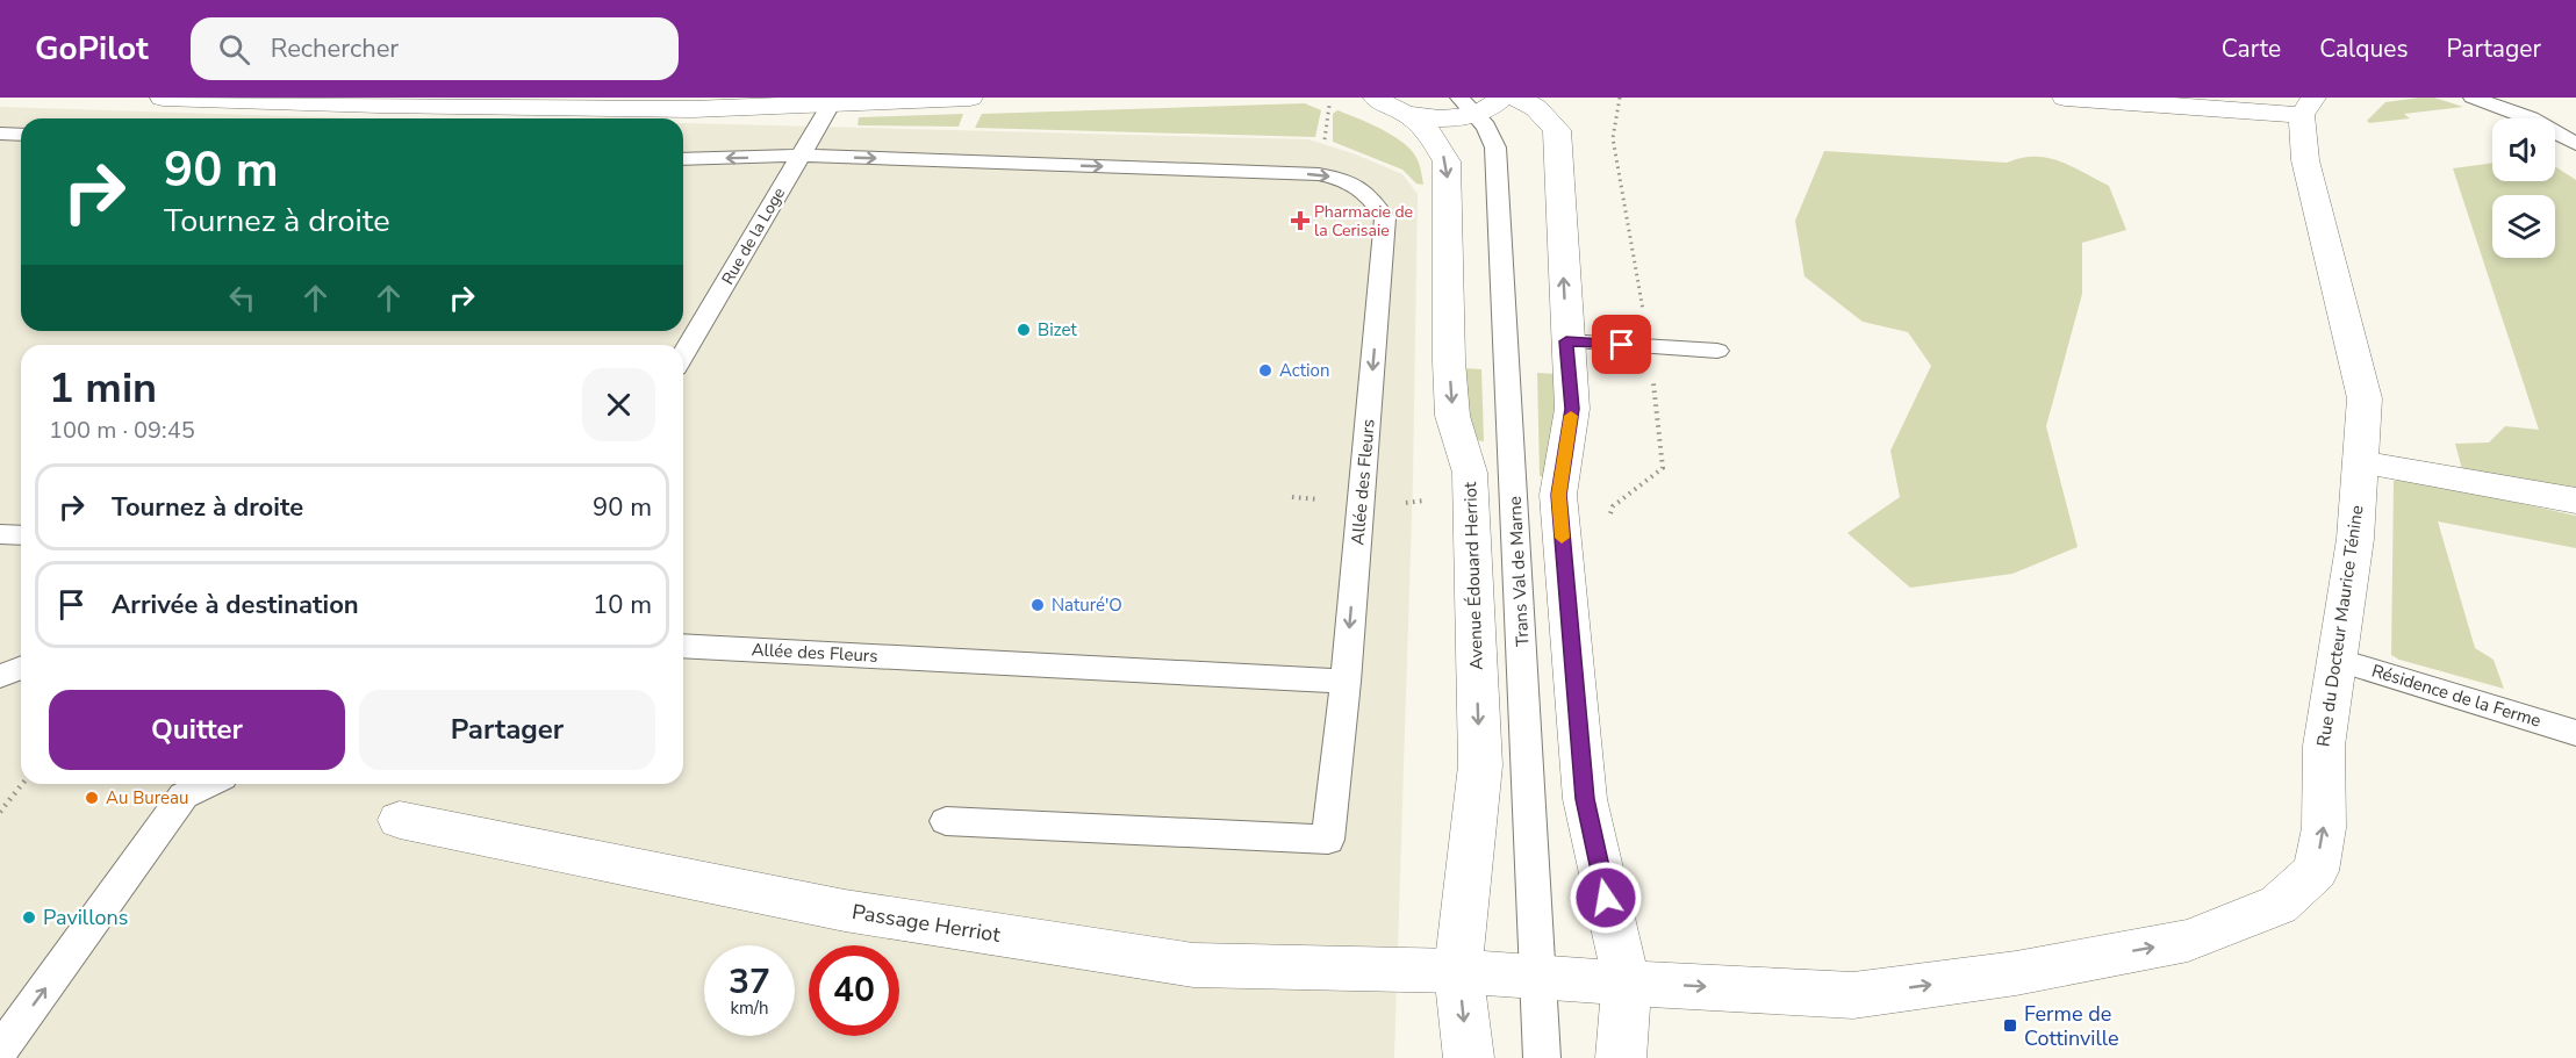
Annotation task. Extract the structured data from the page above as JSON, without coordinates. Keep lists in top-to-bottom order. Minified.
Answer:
{"streets":{"street":["Avenue Édouard Herriot","Rue du Docteur Maurice Ténine","Passage Herriot"],"lane":["Rue de la Loge","Allée des Fleurs","Trans Val de Marne","Résidence de la Ferme"]},"crossings":[["Rue de la Loge","Allée des Fleurs"],["Avenue Édouard Herriot","Passage Herriot"],["Rue du Docteur Maurice Ténine","Résidence de la Ferme"]],"one_way":["Rue du Docteur Maurice Ténine"],"places":{"health":["Pharmacie de la Cerisaie"],"other":["Bizet","Action","Naturé'O","Au Bureau","Pavillons"],"transit":["Ferme de Cottinville"]},"page":{"header":"GoPilot","search":"Rechercher","nav":["Carte","Calques","Partager"],"turn":["90 m","Tournez à droite"],"heading":["1 min","100 m · 09:45"],"list":[{"name":"Tournez à droite","value":"90 m"},{"name":"Arrivée à destination","value":"10 m"}],"buttons":["Quitter","Partager"],"speed":"37 km/h","limit":"40"}}
